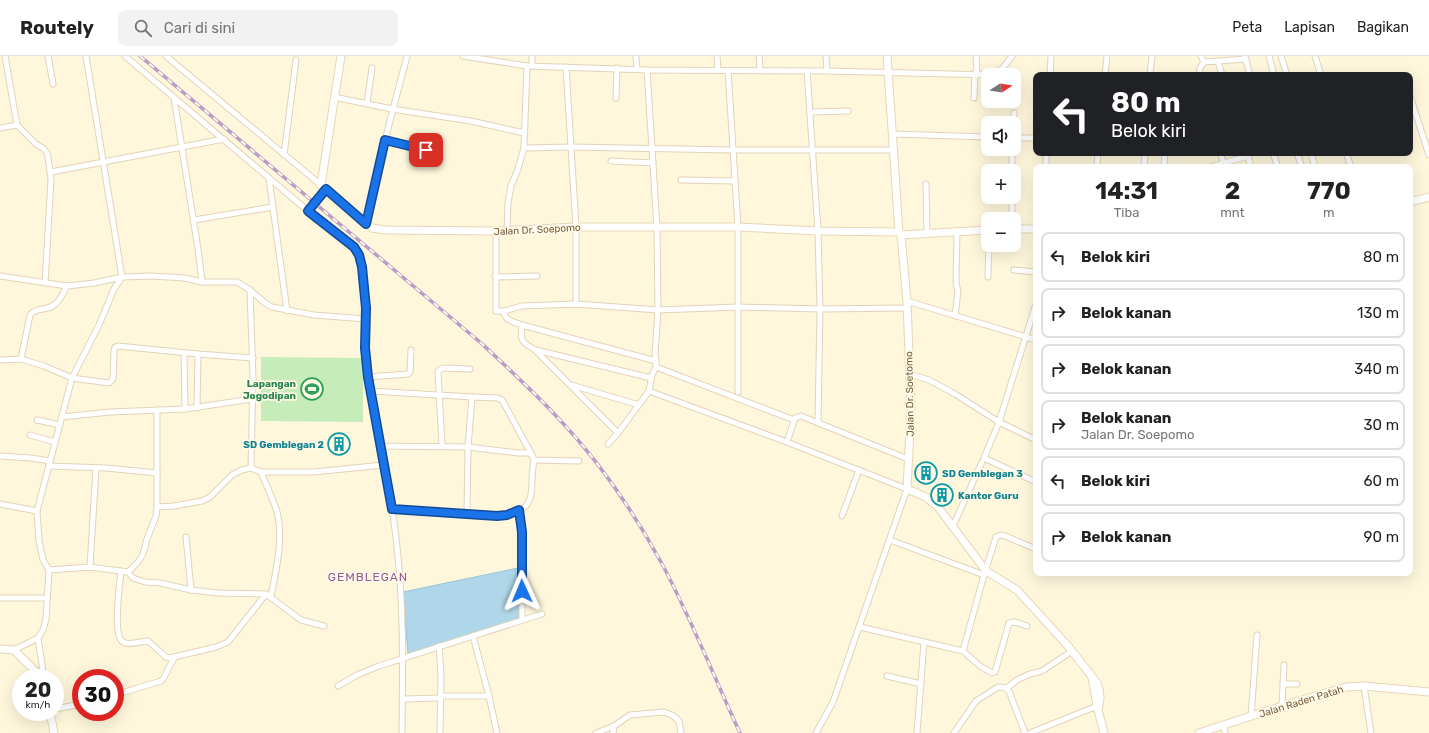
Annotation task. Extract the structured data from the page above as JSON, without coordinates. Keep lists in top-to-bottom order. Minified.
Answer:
{"streets":{"street":["Jalan Dr. Soepomo","Jalan Dr. Soetomo","Jalan Raden Patah"]},"crossings":[["Jalan Dr. Soepomo","Jalan Dr. Soetomo"]],"districts":["GEMBLEGAN"],"places":{"sports":["Lapangan Jogodipan"],"building":["SD Gemblegan 2","SD Gemblegan 3","Kantor Guru"]},"north":"right","page":{"header":"Routely","search":"Cari di sini","nav":["Peta","Lapisan","Bagikan"],"map_buttons":["+","−"],"turn":["80 m","Belok kiri"],"eta":["14:31","Tiba","2","mnt","770","m"],"list":[{"name":"Belok kiri","value":"80 m"},{"name":"Belok kanan","value":"130 m"},{"name":"Belok kanan","value":"340 m"},{"name":"Belok kanan","note":"Jalan Dr. Soepomo","value":"30 m"},{"name":"Belok kiri","value":"60 m"},{"name":"Belok kanan","value":"90 m"}],"speed":"20 km/h","limit":"30"}}
